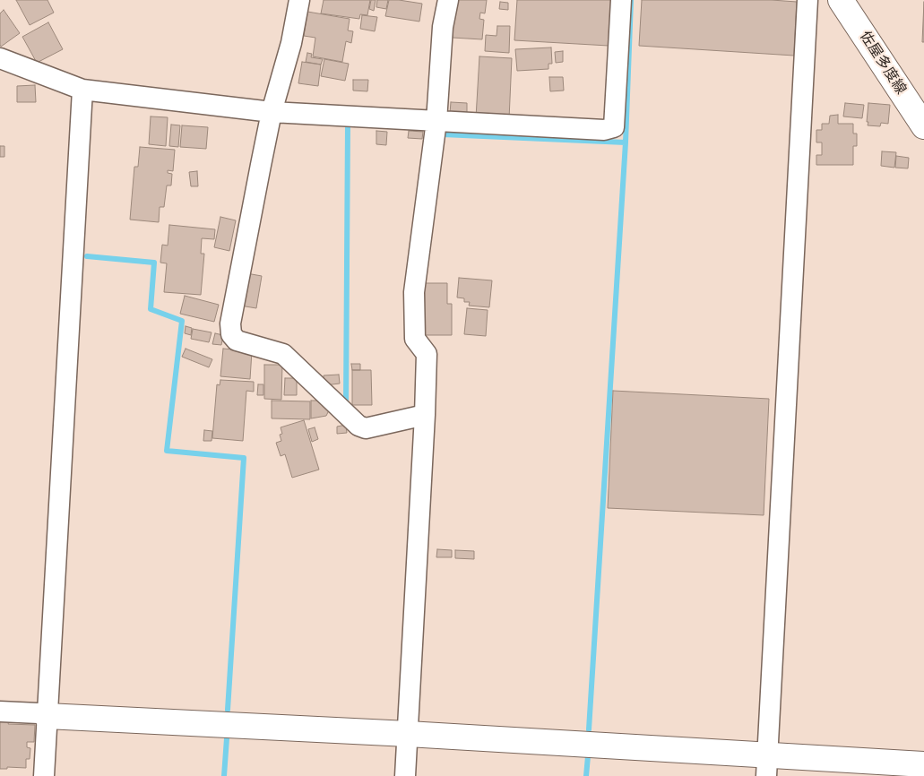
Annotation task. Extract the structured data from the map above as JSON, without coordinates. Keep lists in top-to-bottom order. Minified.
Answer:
{"streets":{"street":["佐屋多度線"]}}
